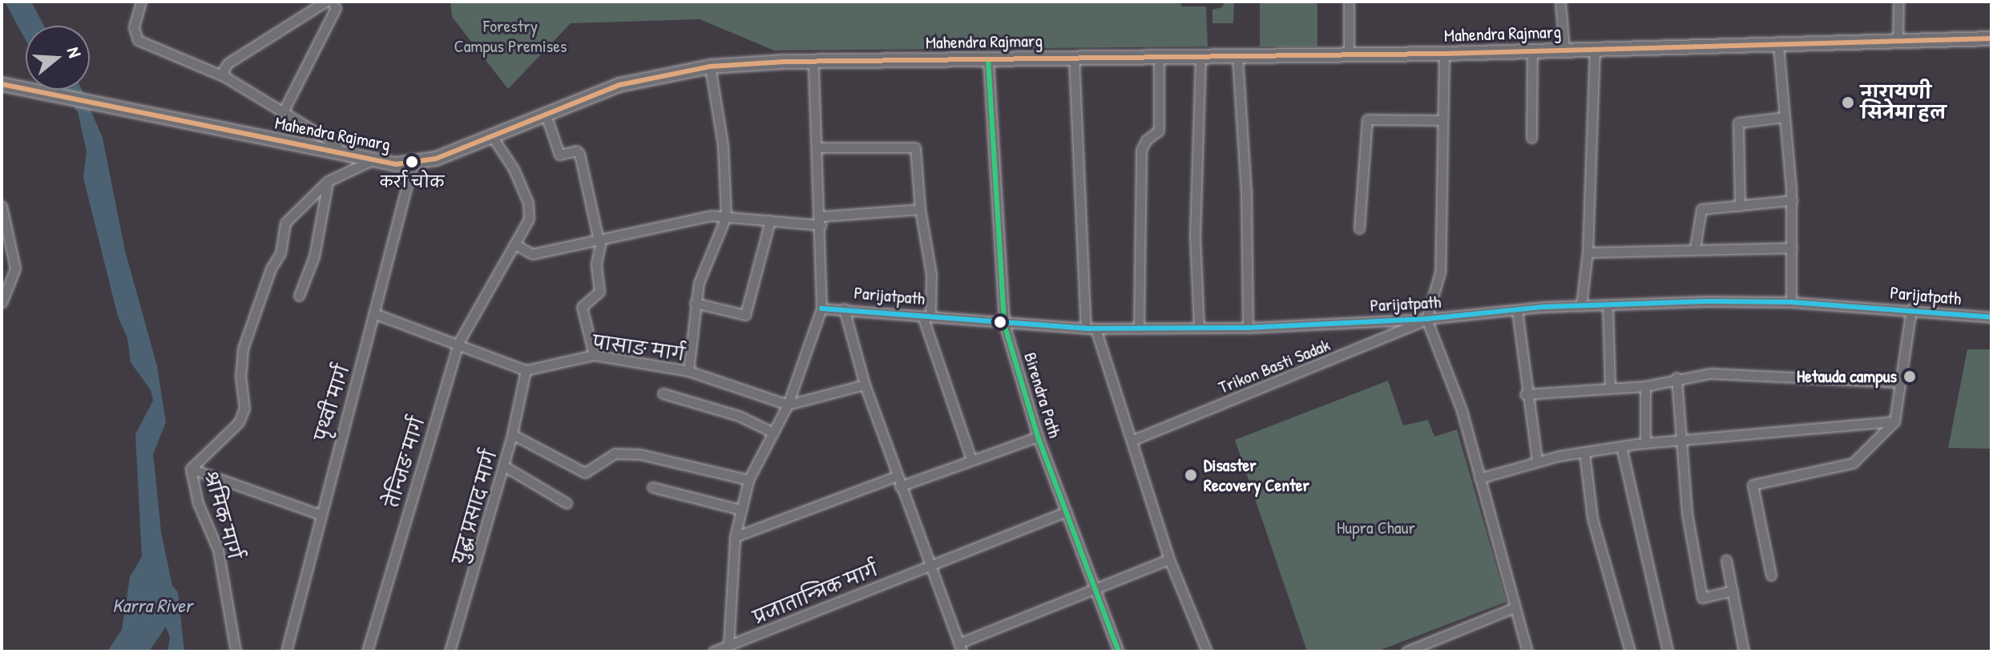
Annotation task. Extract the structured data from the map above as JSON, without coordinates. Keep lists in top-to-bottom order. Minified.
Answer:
{"streets":{"highway":["Mahendra Rajmarg"],"street":["Parijatpath","पासाङ मार्ग","Trikon Basti Sadak","Birendra Path","पृथ्वी मार्ग","तेन्जिङ मार्ग","युद्ध प्रसाद मार्ग","श्रमिक मार्ग","प्रजातान्त्रिक मार्ग"]},"crossings":[["Mahendra Rajmarg","Birendra Path"],["Mahendra Rajmarg","पृथ्वी मार्ग"],["Mahendra Rajmarg","तेन्जिङ मार्ग"],["Parijatpath","Trikon Basti Sadak"],["Parijatpath","Birendra Path"],["पासाङ मार्ग","युद्ध प्रसाद मार्ग"],["Birendra Path","प्रजातान्त्रिक मार्ग"]],"water":["Karra River"],"parks":["Forestry Campus Premises","Hupra Chaur"],"places":["नारायणी सिनेमा हल","कर्रा चोक","Hetauda campus","Disaster Recovery Center"],"north":"right"}
